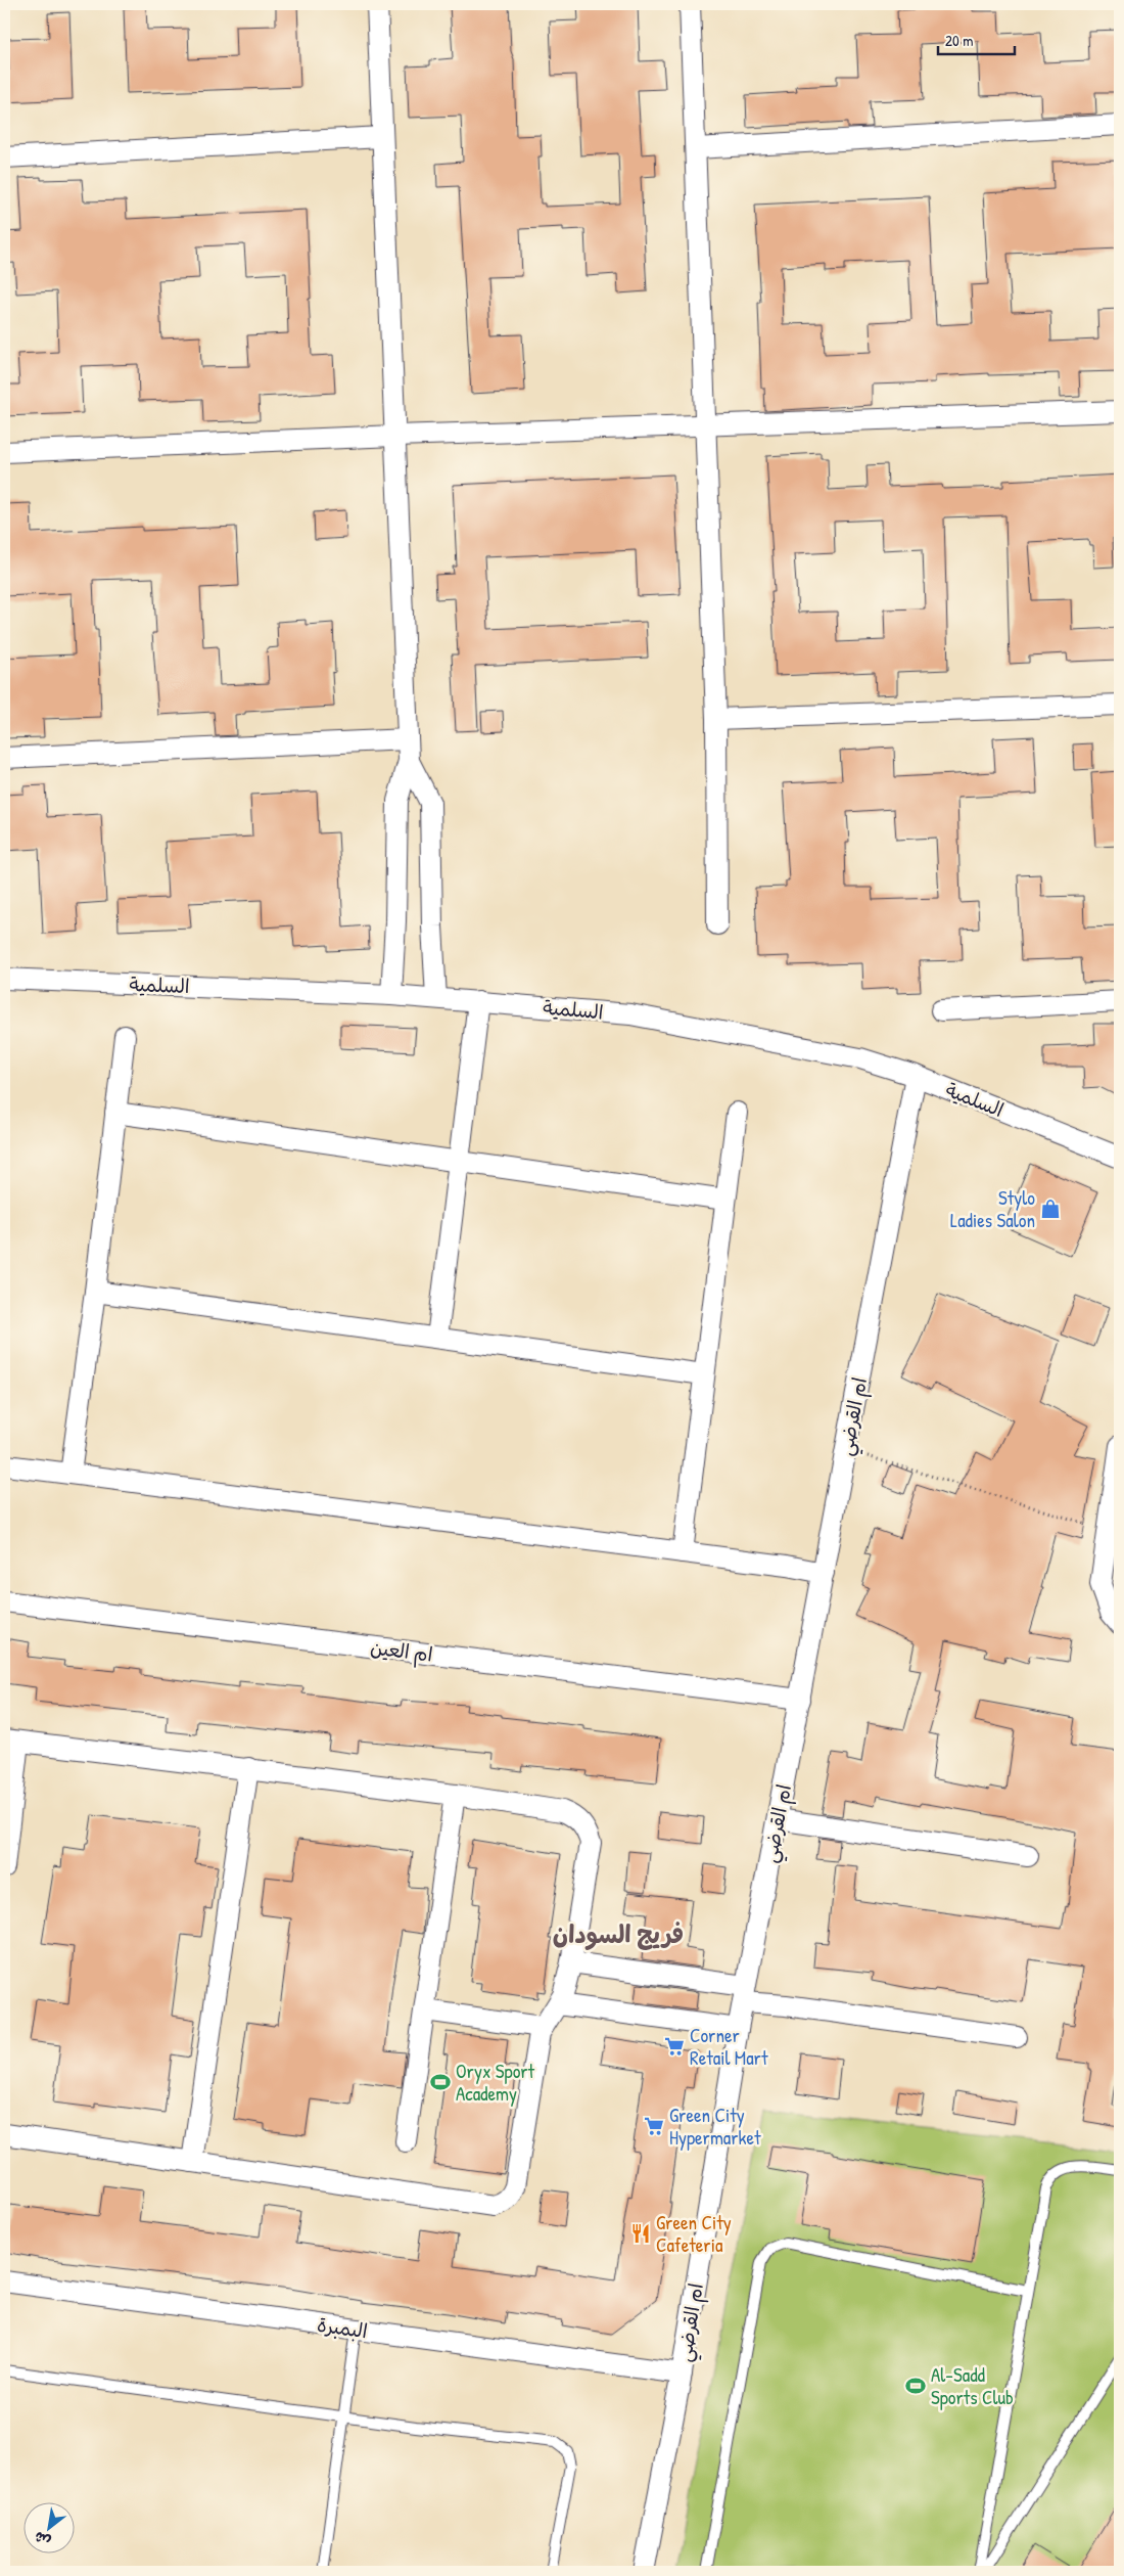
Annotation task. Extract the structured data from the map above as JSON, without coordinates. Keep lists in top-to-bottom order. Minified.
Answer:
{"streets":{"street":["السلمية","ام القرضي","ام العين","البمبرة"]},"crossings":[["السلمية","ام القرضي"],["ام القرضي","ام العين"],["ام القرضي","البمبرة"]],"districts":["فريج السودان"],"places":{"shop":["Stylo Ladies Salon"],"supermarket":["Corner Retail Mart","Green City Hypermarket"],"sports":["Oryx Sport Academy","Al-Sadd Sports Club"],"restaurant":["Green City Cafeteria"]},"scale_bar":"20 m","north":"bottom left"}
